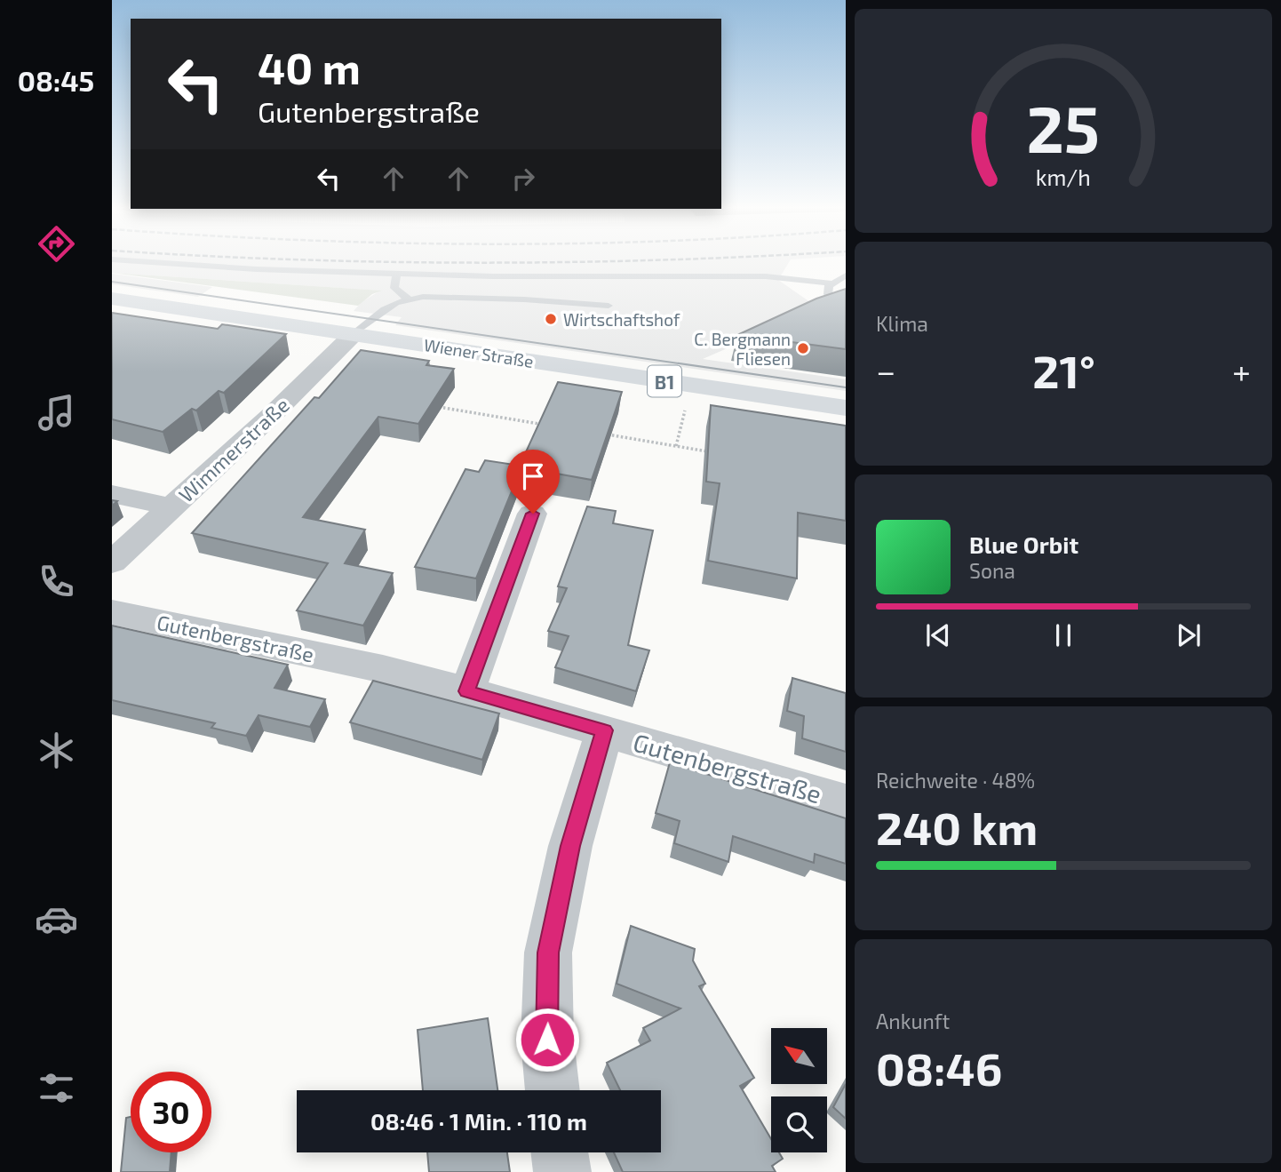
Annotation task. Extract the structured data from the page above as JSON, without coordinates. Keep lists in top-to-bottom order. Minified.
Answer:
{"streets":{"main road":["Wiener Straße","B1"],"street":["Wimmerstraße","Gutenbergstraße"]},"crossings":[["Wiener Straße","Wimmerstraße"]],"places":["Wirtschaftshof","C. Bergmann Fliesen"],"north":"top left","page":{"tabs":"08:45","turn":["40 m","Gutenbergstraße"],"tile":["Klima",["Reichweite · 48%","240 km"],["Ankunft","08:46"]],"heat":["−","21°","+"],"song":["Blue Orbit","Sona"],"limit":"30","trip":"08:46 · 1 Min. · 110 m","gauge":["25","km/h"]}}
